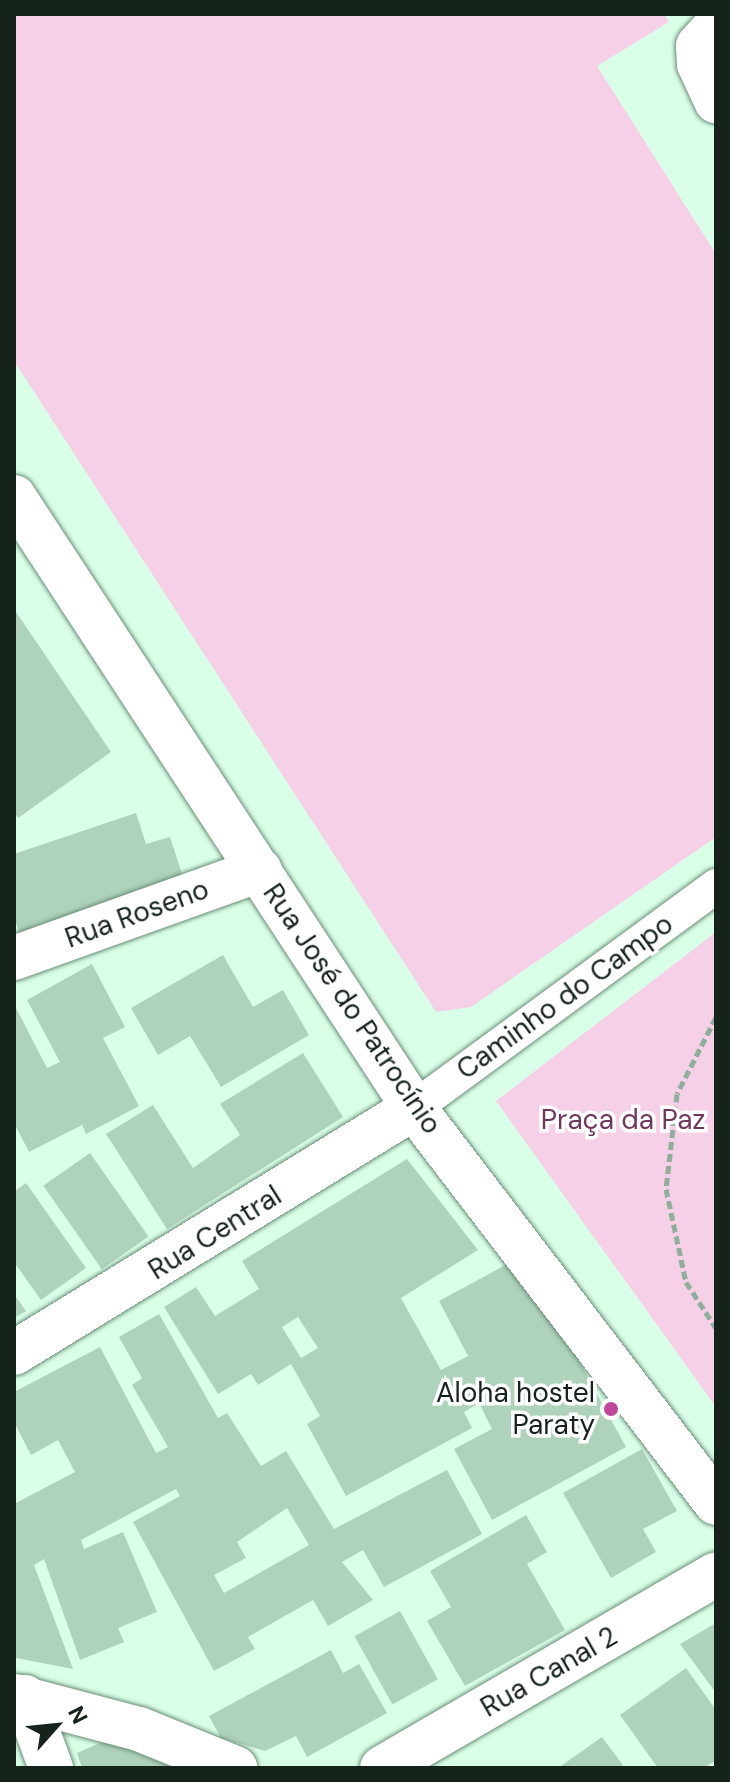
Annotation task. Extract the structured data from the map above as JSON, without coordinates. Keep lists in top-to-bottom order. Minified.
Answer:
{"streets":{"street":["Rua Roseno","Caminho do Campo","Rua José do Patrocínio","Rua Central","Rua Canal 2"]},"crossings":[["Rua Roseno","Rua José do Patrocínio"],["Caminho do Campo","Rua José do Patrocínio"],["Caminho do Campo","Rua Central"],["Rua José do Patrocínio","Rua Central"]],"parks":["Praça da Paz"],"places":["Aloha hostel Paraty"],"north":"top right"}
